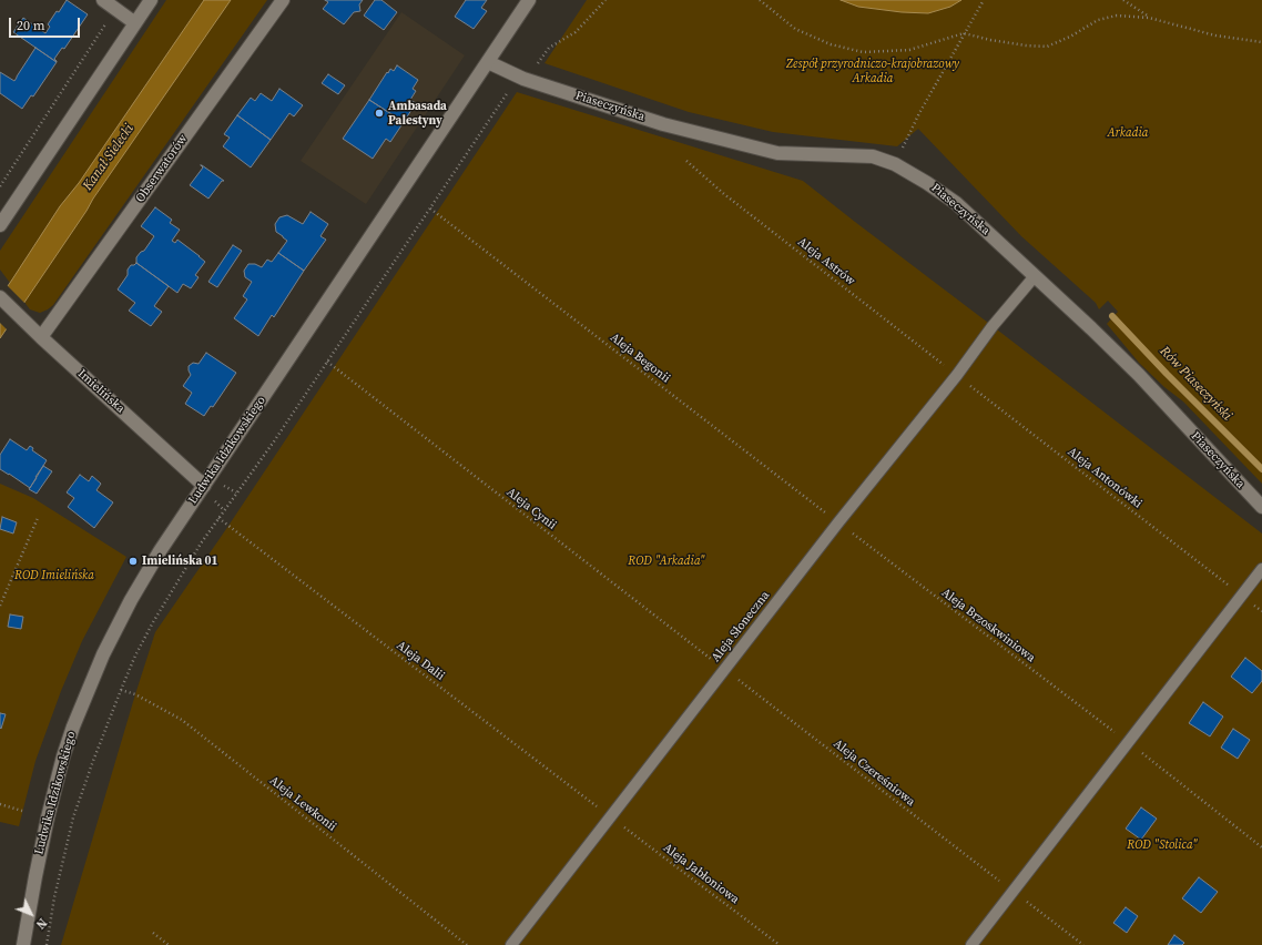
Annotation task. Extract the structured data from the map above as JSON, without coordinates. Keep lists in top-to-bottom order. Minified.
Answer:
{"streets":{"street":["Piaseczyńska","Obserwatorów","Imielińska","Ludwika Idzikowskiego"],"lane":["Aleja Słoneczna"],"path":["Aleja Astrów","Aleja Begonii","Aleja Antonówki","Aleja Cynii","Aleja Brzoskwiniowa","Aleja Dalii","Aleja Czereśniowa","Aleja Lewkonii","Aleja Jabłoniowa"]},"crossings":[["Piaseczyńska","Ludwika Idzikowskiego"],["Piaseczyńska","Aleja Słoneczna"],["Obserwatorów","Imielińska"],["Aleja Astrów","Aleja Antonówki"],["Aleja Astrów","Aleja Słoneczna"],["Aleja Begonii","Aleja Brzoskwiniowa"],["Aleja Begonii","Aleja Słoneczna"],["Imielińska","Ludwika Idzikowskiego"],["Aleja Antonówki","Aleja Słoneczna"],["Aleja Cynii","Aleja Słoneczna"],["Aleja Cynii","Aleja Czereśniowa"],["Aleja Brzoskwiniowa","Aleja Słoneczna"],["Aleja Słoneczna","Aleja Dalii"],["Aleja Słoneczna","Aleja Czereśniowa"],["Aleja Słoneczna","Aleja Jabłoniowa"],["Aleja Dalii","Aleja Jabłoniowa"]],"water":["Kanał Sielecki","Rów Piaseczyński"],"parks":["Zespół przyrodniczo-krajobrazowy Arkadia","Arkadia","ROD \"Arkadia\"","ROD Imielińska","ROD \"Stolica\""],"places":["Ambasada Palestyny","Imielińska 01"],"scale_bar":"20 m","north":"bottom right"}
